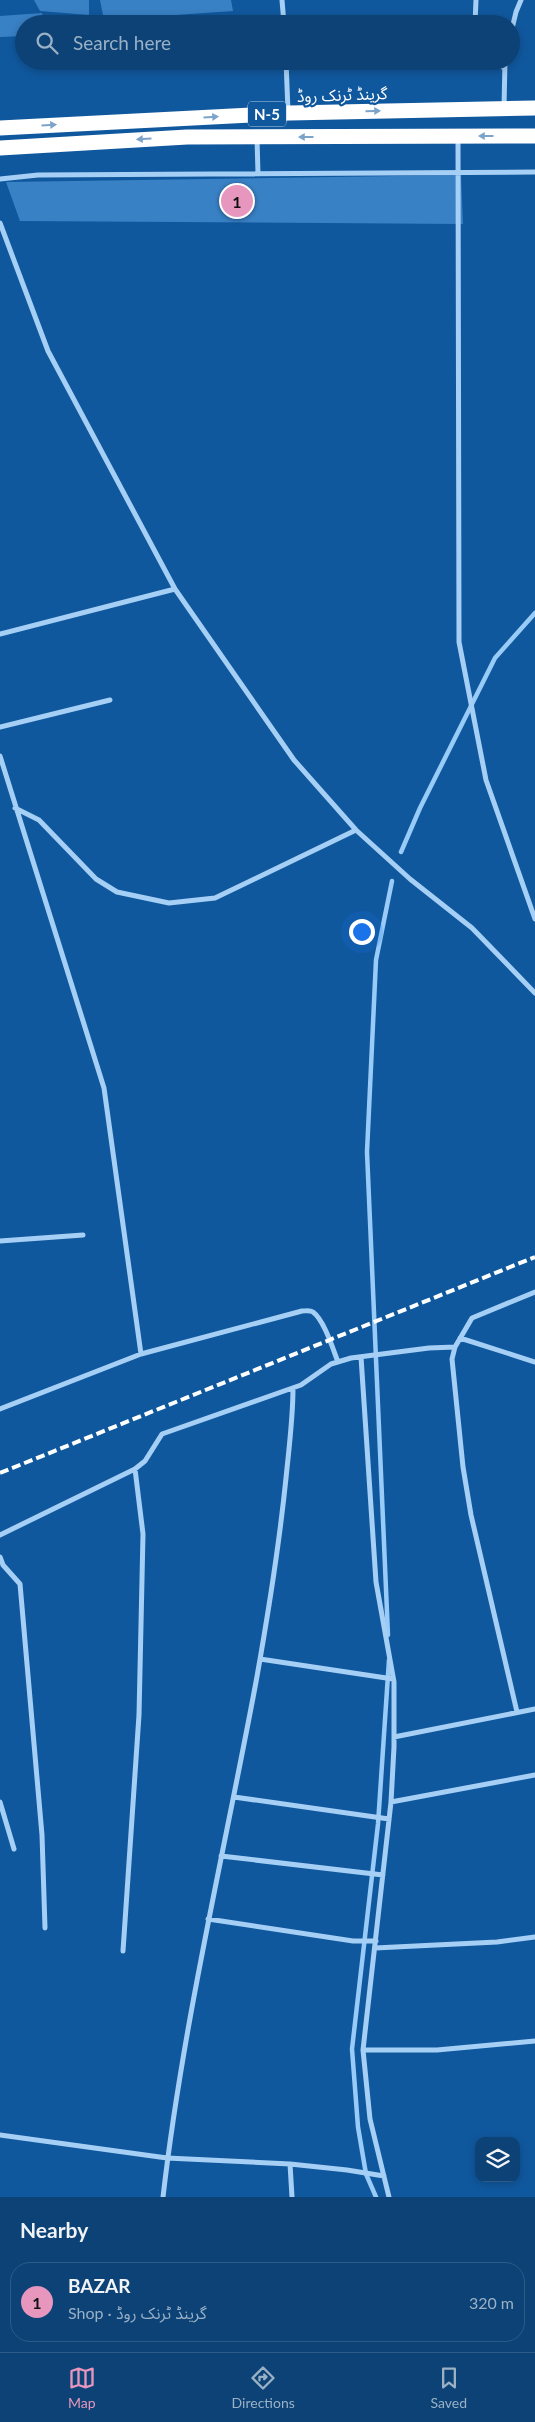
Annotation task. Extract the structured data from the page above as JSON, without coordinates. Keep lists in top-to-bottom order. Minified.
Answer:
{"streets":{"highway":["گرینڈ ٹرنک روڈ","N-5"]},"page":{"search":"Search here","pins":"1","heading":"Nearby","list":[{"mark":"1","name":"BAZAR","note":"Shop · گرینڈ ٹرنک روڈ","value":"320 m"}],"nav":["Map","Directions","Saved"]}}
